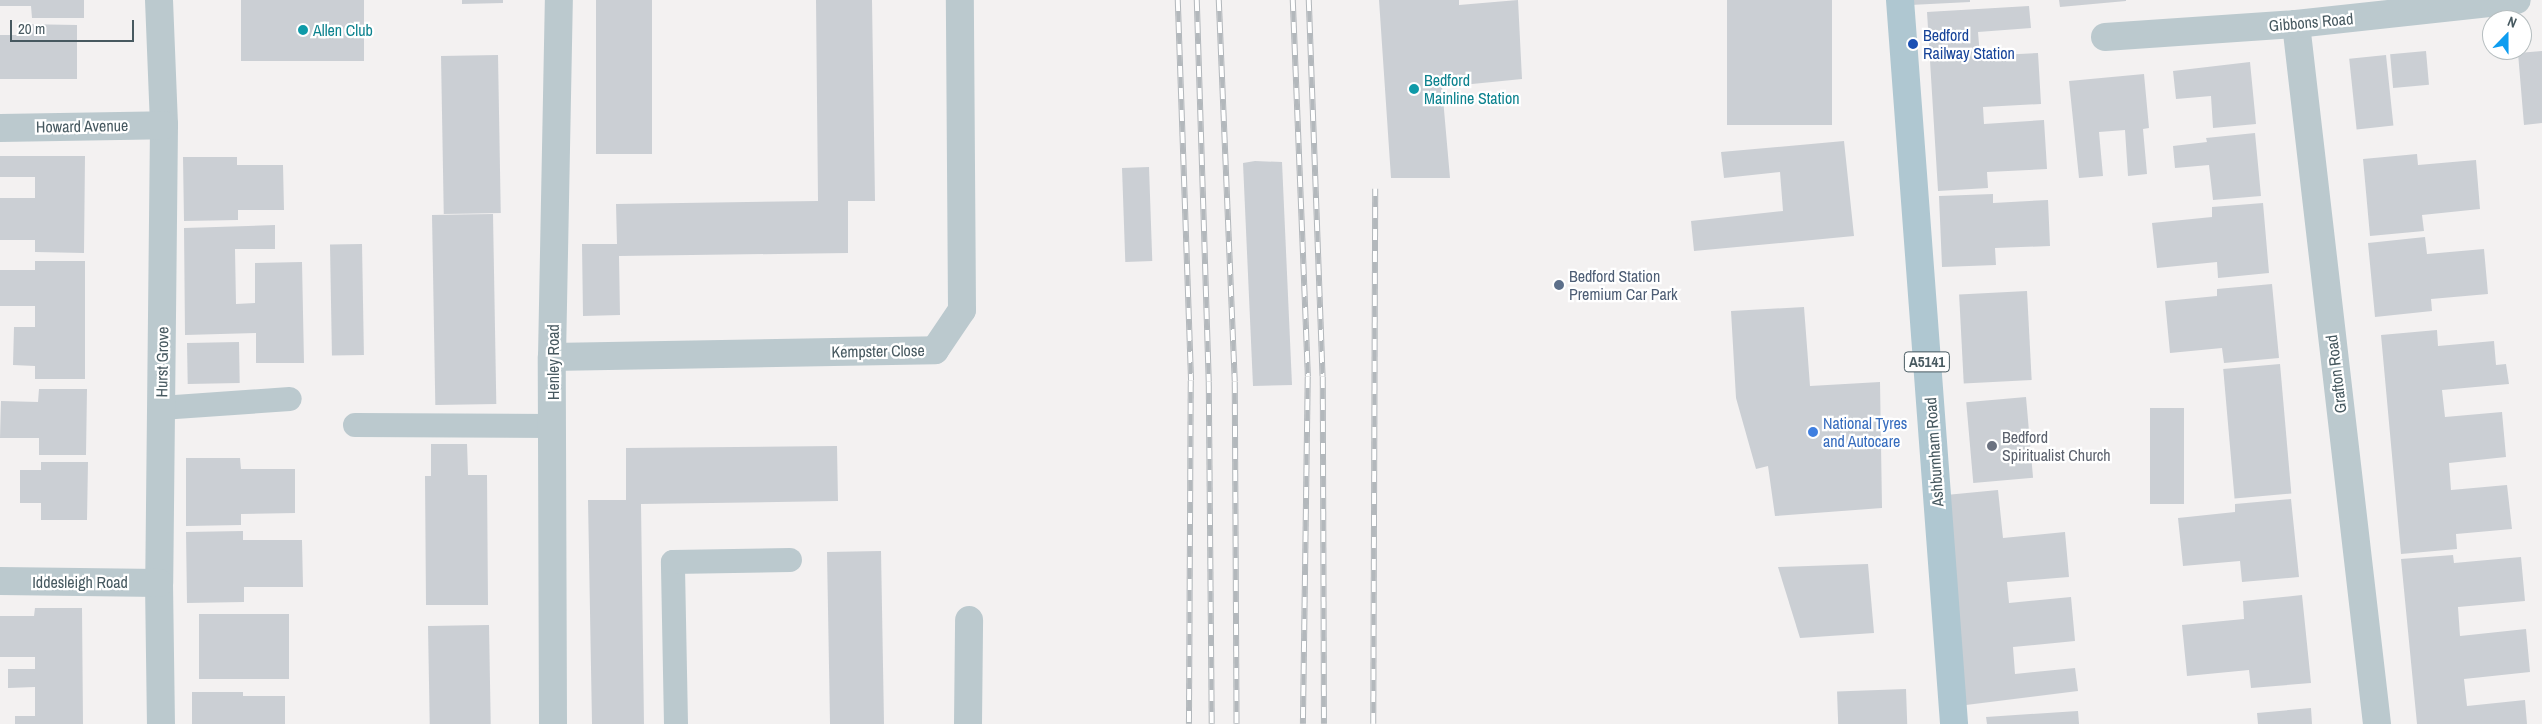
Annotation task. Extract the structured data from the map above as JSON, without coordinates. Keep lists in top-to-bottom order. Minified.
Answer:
{"streets":{"main road":["A5141","Ashburnham Road"],"street":["Gibbons Road","Howard Avenue","Kempster Close","Hurst Grove","Henley Road","Grafton Road","Iddesleigh Road"]},"crossings":[["Gibbons Road","Grafton Road"],["Howard Avenue","Hurst Grove"],["Kempster Close","Henley Road"],["Hurst Grove","Iddesleigh Road"]],"places":["Allen Club","Bedford Railway Station","Bedford Mainline Station","Bedford Station Premium Car Park","National Tyres and Autocare","Bedford Spiritualist Church"],"scale_bar":"20 m","north":"top"}
